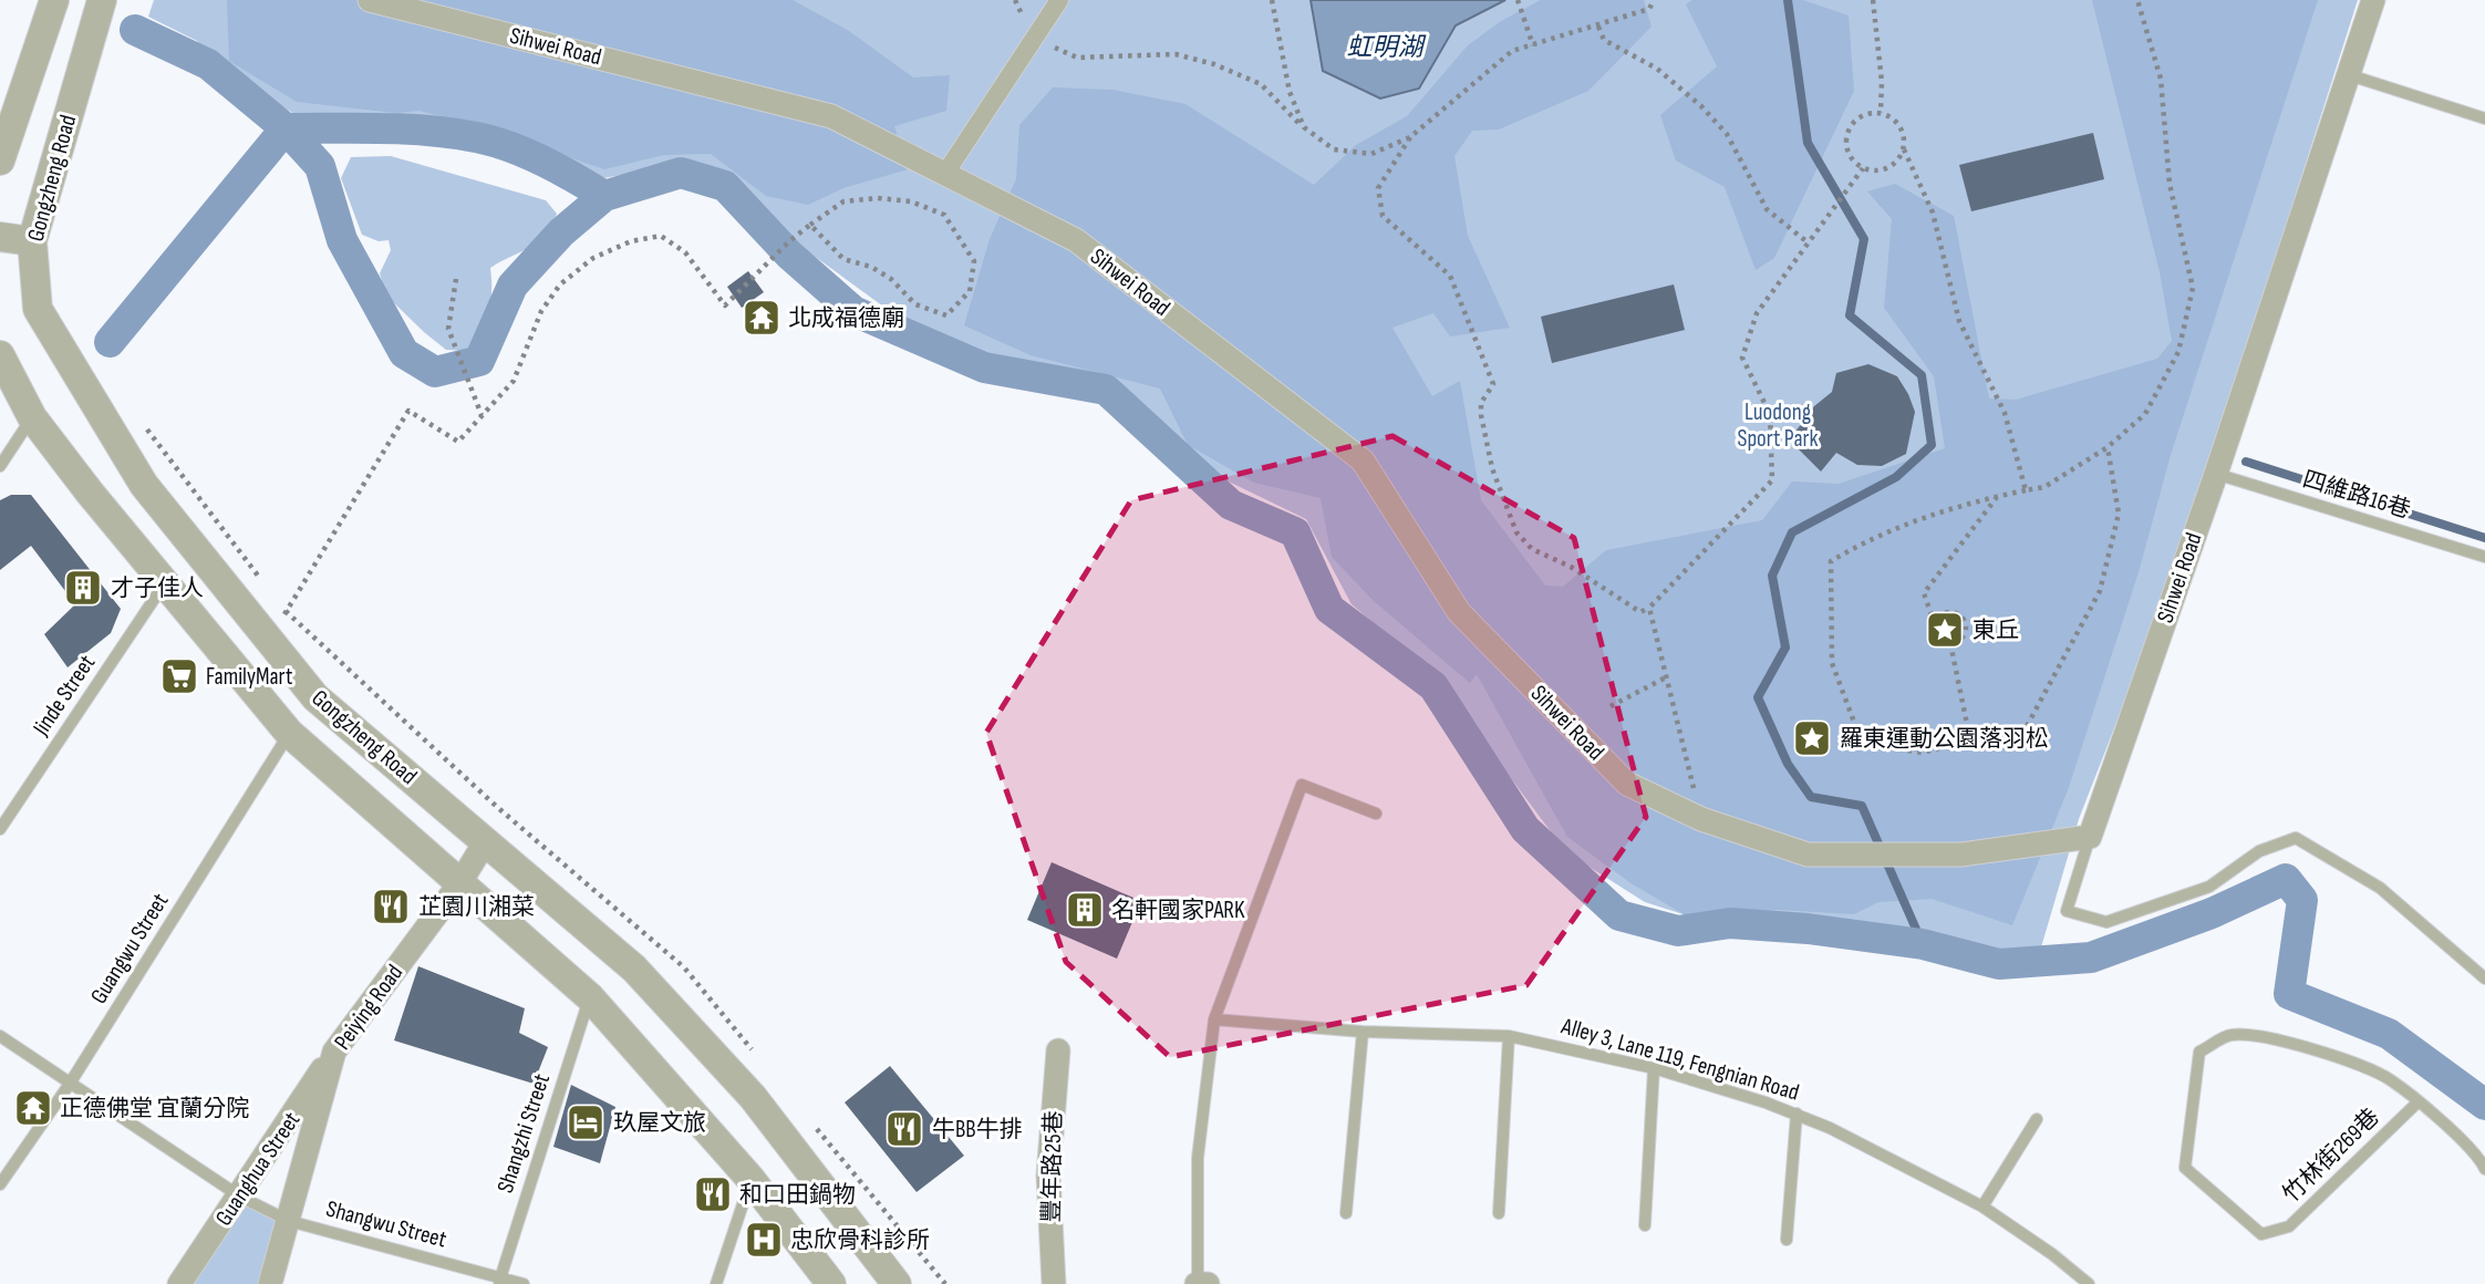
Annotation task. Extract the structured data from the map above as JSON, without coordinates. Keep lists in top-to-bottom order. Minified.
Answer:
{"streets":{"street":["Sihwei Road","Gongzheng Road","Peiying Road","豐年路25巷","Guanghua Street"],"lane":["四維路16巷","Jinde Street","Guangwu Street","Alley 3, Lane 119, Fengnian Road","Shangzhi Street","竹林街269巷","Shangwu Street"]},"crossings":[["Sihwei Road","四維路16巷"],["Gongzheng Road","Jinde Street"],["Gongzheng Road","Guangwu Street"],["Gongzheng Road","Peiying Road"],["Gongzheng Road","Shangzhi Street"],["Guangwu Street","Shangwu Street"],["Peiying Road","Guanghua Street"],["Peiying Road","Shangwu Street"],["Shangzhi Street","Shangwu Street"],["Guanghua Street","Shangwu Street"]],"water":["虹明湖"],"parks":["Luodong Sport Park"],"places":{"temple":["北成福德廟","正德佛堂 宜蘭分院"],"building":["才子佳人","名軒國家PARK"],"place":["東丘","羅東運動公園落羽松"],"supermarket":["FamilyMart"],"restaurant":["芷園川湘菜","牛BB牛排","和口田鍋物"],"hotel":["玖屋文旅"],"hospital":["忠欣骨科診所"]}}
